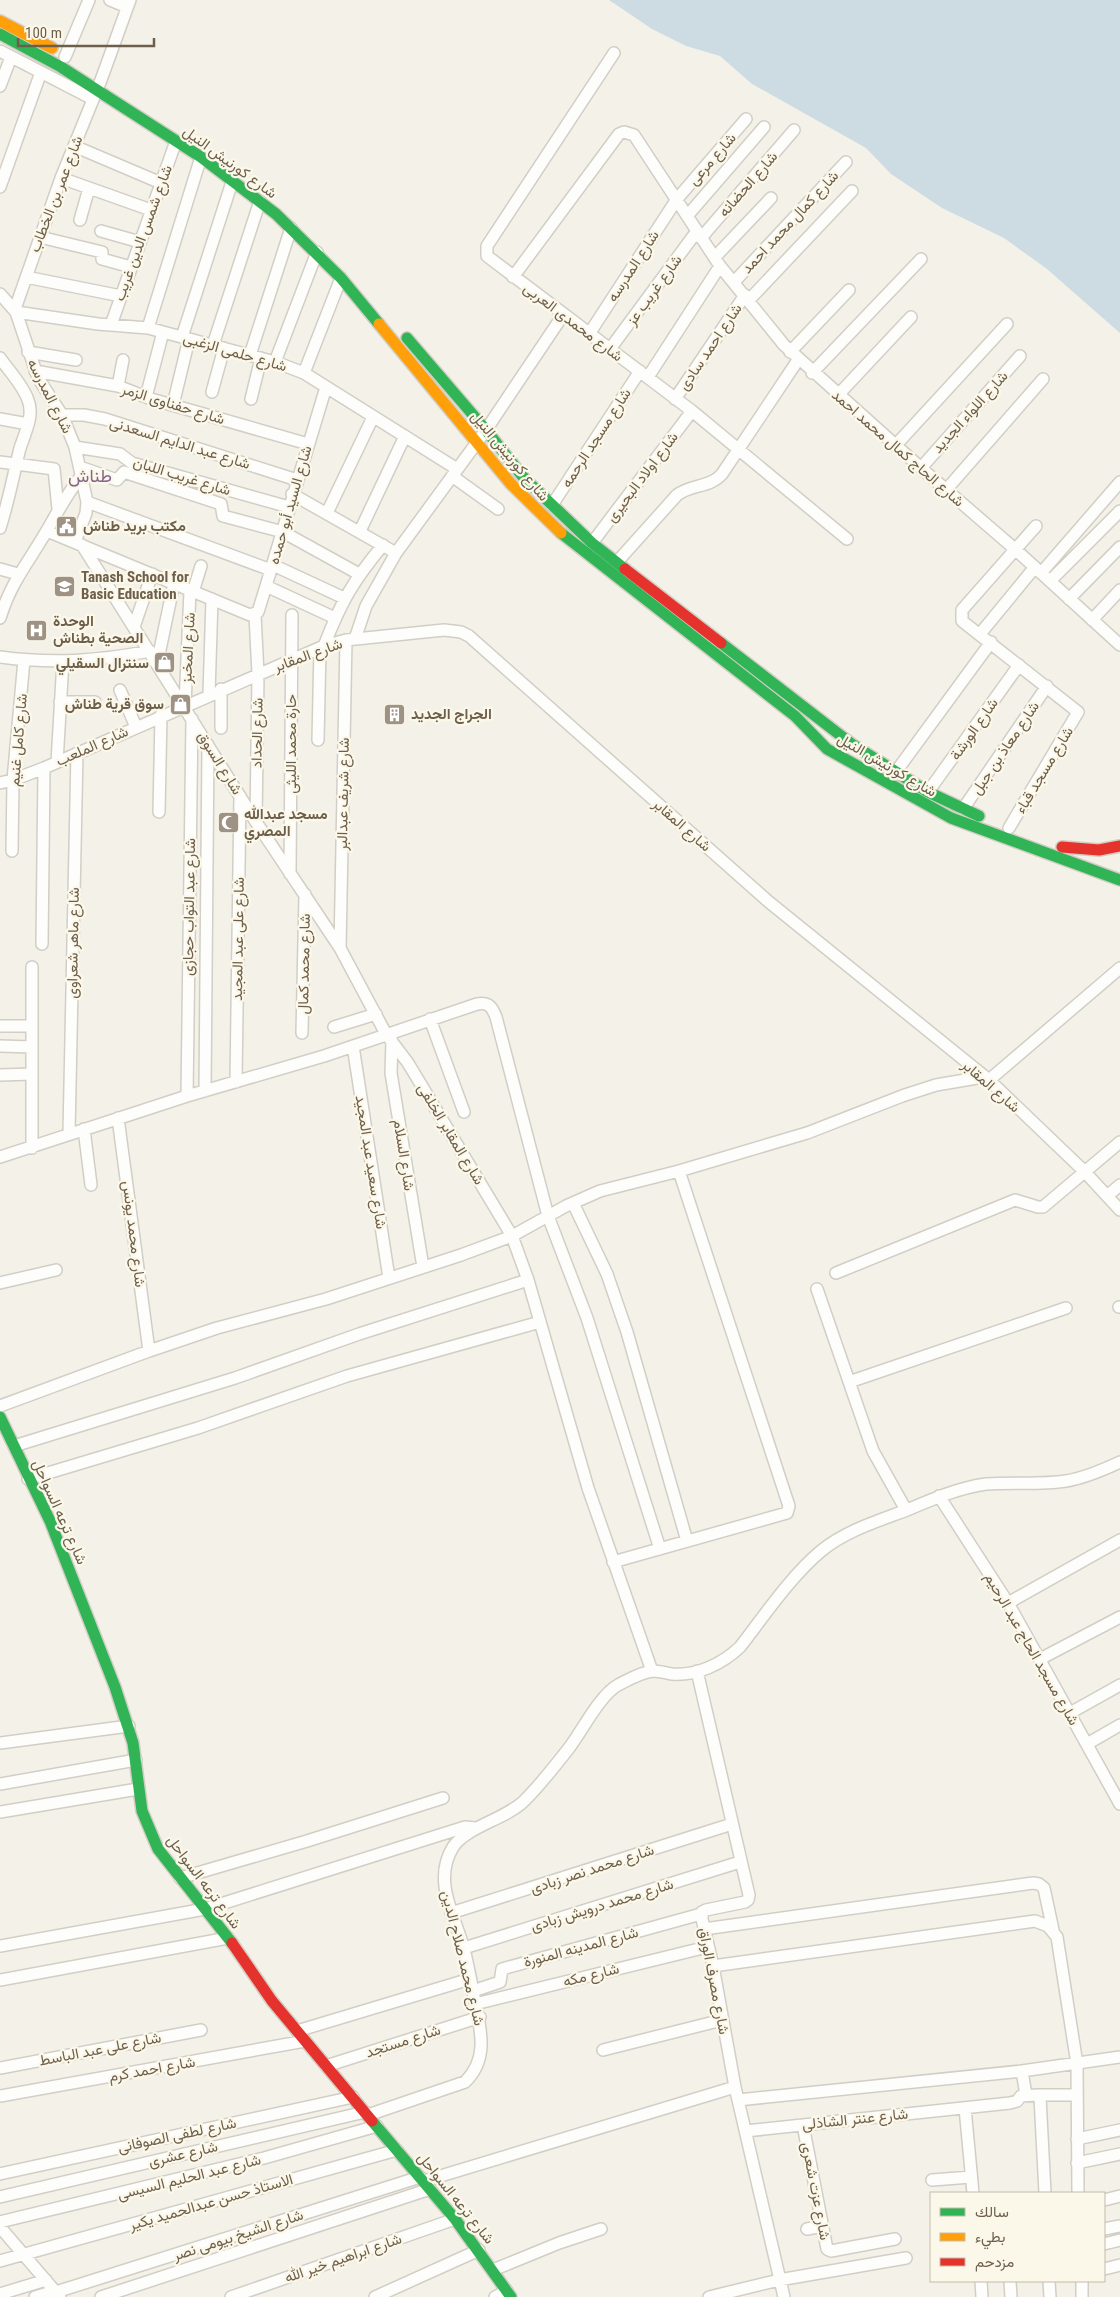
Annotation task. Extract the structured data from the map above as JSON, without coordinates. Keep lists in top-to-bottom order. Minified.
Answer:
{"streets":{"main road":["شارع كورنيش النيل","شارع ترعه السواحل"],"street":["شارع مرعى","شارع الحضانه","شارع عمر بن الخطاب","شارع كمال محمد احمد","شارع شمس الدين غريب","شارع المدرسه","شارع غريب عز","شارع محمدى العربى","شارع احمد سادى","شارع حلمى الزغبى","شارع حفناوى الزمر","شارع اللواء الجديد","شارع مسجد الرحمه","شارع عبد الدايم السعدنى","شارع الحاج كمال محمد احمد","شارع غريب اللبان","شارع اولاد البحيرى","شارع السيد أبو حمده","شارع المخبز","شارع المقابر","شارع الورشة","شارع الحداد","شارع كامل غنيم","حارة محمد الليثى","شارع الملعب","شارع معاذ بن جبل","شارع السوق","شارع مسجد قباء","شارع شريف عبدالبر","شارع عبد التواب حجازى","شارع على عبد المجيد","شارع ماهر شعراوى","شارع محمد كمال","شارع المقابر الخلفى","شارع السلام","شارع سعيد عبد المجيد","شارع محمد يونس","شارع مسجد الحاج عبد الرحيم","شارع محمد نصر زبادى","شارع محمد درويش زبادى","شارع المدينه المنورة","شارع محمد صلاح الدين","شارع مكه","شارع مصرف الوراق","شارع مستجد","شارع على عبد الباسط","شارع احمد كرم","شارع عنتر الشاذلى","شارع لطفى الصوفانى","شارع عشرى","شارع عبد الحليم السيسى","شارع عزت شعرى","الاستاذ حسن عبدالحميد يكير","شارع الشيخ بيومى نصر","شارع ابراهيم خير الله"]},"crossings":[["شارع مرعى","شارع المدرسه"],["شارع مرعى","شارع الحاج كمال محمد احمد"],["شارع كورنيش النيل","شارع عمر بن الخطاب"],["شارع كورنيش النيل","شارع شمس الدين غريب"],["شارع كورنيش النيل","شارع مسجد الرحمه"],["شارع كورنيش النيل","شارع اولاد البحيرى"],["شارع كورنيش النيل","شارع الورشة"],["شارع كورنيش النيل","شارع معاذ بن جبل"],["شارع كورنيش النيل","شارع مسجد قباء"],["شارع كورنيش النيل","شارع شريف عبدالبر"],["شارع الحضانه","شارع غريب عز"],["شارع الحضانه","شارع الحاج كمال محمد احمد"],["شارع عمر بن الخطاب","شارع المدرسه"],["شارع عمر بن الخطاب","شارع حلمى الزغبى"],["شارع كمال محمد احمد","شارع الحاج كمال محمد احمد"],["شارع شمس الدين غريب","شارع حلمى الزغبى"],["شارع المدرسه","شارع محمدى العربى"],["شارع المدرسه","شارع حلمى الزغبى"],["شارع المدرسه","شارع حفناوى الزمر"],["شارع المدرسه","شارع عبد الدايم السعدنى"],["شارع المدرسه","شارع الحاج كمال محمد احمد"],["شارع المدرسه","شارع غريب اللبان"],["شارع غريب عز","شارع محمدى العربى"],["شارع غريب عز","شارع الحاج كمال محمد احمد"],["شارع محمدى العربى","شارع احمد سادى"],["شارع محمدى العربى","شارع مسجد الرحمه"],["شارع محمدى العربى","شارع الحاج كمال محمد احمد"],["شارع محمدى العربى","شارع اولاد البحيرى"],["شارع محمدى العربى","شارع شريف عبدالبر"],["شارع احمد سادى","شارع الحاج كمال محمد احمد"],["شارع حلمى الزغبى","شارع السيد أبو حمده"],["شارع حلمى الزغبى","شارع شريف عبدالبر"],["شارع حفناوى الزمر","شارع السيد أبو حمده"],["شارع اللواء الجديد","شارع الحاج كمال محمد احمد"],["شارع مسجد الرحمه","شارع الحاج كمال محمد احمد"],["شارع عبد الدايم السعدنى","شارع السيد أبو حمده"],["شارع غريب اللبان","شارع السيد أبو حمده"],["شارع السيد أبو حمده","شارع الحداد"],["شارع المخبز","شارع المقابر"],["شارع المخبز","شارع الملعب"],["شارع المخبز","شارع السوق"],["شارع المقابر","شارع الحداد"],["شارع المقابر","حارة محمد الليثى"],["شارع المقابر","شارع الملعب"],["شارع المقابر","شارع السوق"],["شارع المقابر","شارع شريف عبدالبر"],["شارع الحداد","شارع السوق"],["شارع كامل غنيم","شارع الملعب"],["حارة محمد الليثى","شارع السوق"],["شارع الملعب","شارع السوق"],["شارع الملعب","شارع ماهر شعراوى"],["شارع معاذ بن جبل","شارع مسجد قباء"],["شارع السوق","شارع شريف عبدالبر"],["شارع السوق","شارع عبد التواب حجازى"],["شارع السوق","شارع على عبد المجيد"],["شارع السوق","شارع محمد كمال"],["شارع السوق","شارع المقابر الخلفى"],["شارع السوق","شارع السلام"],["شارع المقابر الخلفى","شارع السلام"],["شارع المقابر الخلفى","شارع محمد صلاح الدين"],["شارع ترعه السواحل","شارع محمد صلاح الدين"],["شارع ترعه السواحل","شارع مستجد"],["شارع ترعه السواحل","شارع احمد كرم"],["شارع ترعه السواحل","شارع لطفى الصوفانى"],["شارع ترعه السواحل","شارع عشرى"],["شارع ترعه السواحل","شارع عبد الحليم السيسى"],["شارع ترعه السواحل","الاستاذ حسن عبدالحميد يكير"],["شارع ترعه السواحل","شارع الشيخ بيومى نصر"],["شارع ترعه السواحل","شارع ابراهيم خير الله"],["شارع مسجد الحاج عبد الرحيم","شارع محمد صلاح الدين"],["شارع محمد نصر زبادى","شارع محمد صلاح الدين"],["شارع محمد نصر زبادى","شارع مصرف الوراق"],["شارع محمد درويش زبادى","شارع محمد صلاح الدين"],["شارع محمد درويش زبادى","شارع مصرف الوراق"],["شارع المدينه المنورة","شارع محمد صلاح الدين"],["شارع المدينه المنورة","شارع مصرف الوراق"],["شارع محمد صلاح الدين","شارع مكه"],["شارع محمد صلاح الدين","شارع مصرف الوراق"],["شارع محمد صلاح الدين","شارع مستجد"],["شارع محمد صلاح الدين","شارع عشرى"],["شارع مكه","شارع مصرف الوراق"],["شارع مصرف الوراق","شارع عنتر الشاذلى"],["شارع عنتر الشاذلى","شارع عزت شعرى"]],"districts":["طناش"],"places":{"public building":["مكتب بريد طناش"],"school or university":["Tanash School for Basic Education"],"hospital":["الوحدة الصحية بطناش"],"shop":["سنترال السقيلي","سوق قرية طناش"],"building":["الجراج الجديد"],"mosque":["مسجد عبدالله المصري"]},"legend":["سالك","بطيء","مزدحم"],"scale_bar":"100 m"}
